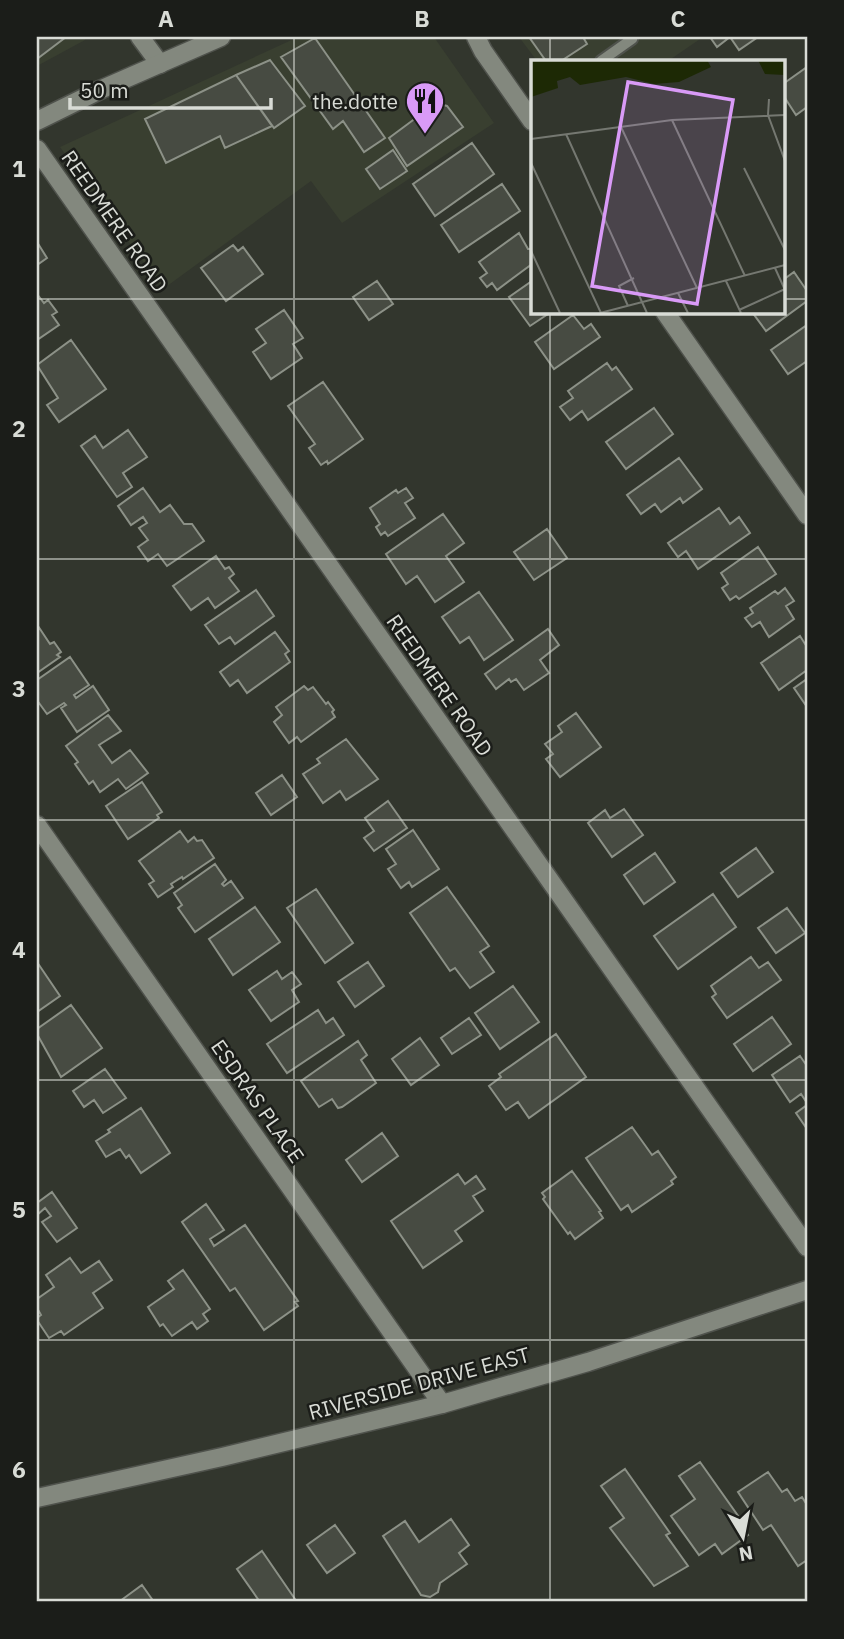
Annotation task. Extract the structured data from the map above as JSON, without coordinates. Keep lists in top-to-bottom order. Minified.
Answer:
{"streets":{"street":["REEDMERE ROAD","ESDRAS PLACE","RIVERSIDE DRIVE EAST"]},"crossings":[["ESDRAS PLACE","RIVERSIDE DRIVE EAST"]],"places":{"restaurant":["the.dotte"]},"scale_bar":"50 m","north":"bottom","grid":{"columns":["A","B","C"],"rows":["1","2","3","4","5","6"]}}
